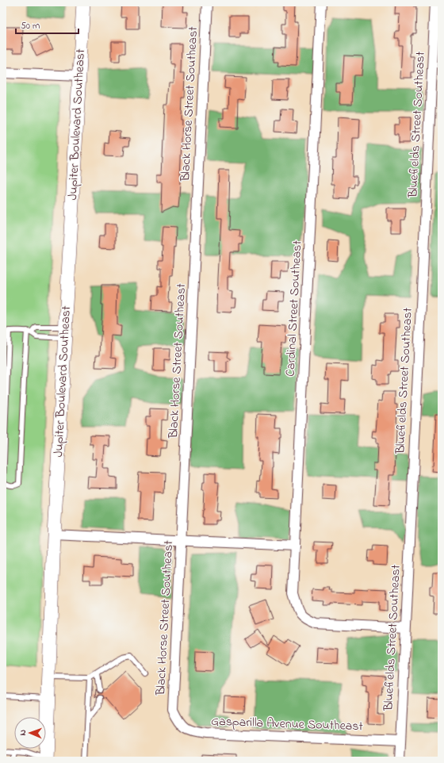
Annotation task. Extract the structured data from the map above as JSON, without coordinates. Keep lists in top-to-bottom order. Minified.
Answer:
{"streets":{"street":["Black Horse Street Southeast","Jupiter Boulevard Southeast","Bluefields Street Southeast","Cardinal Street Southeast","Gasparilla Avenue Southeast"]},"crossings":[["Black Horse Street Southeast","Gasparilla Avenue Southeast"],["Bluefields Street Southeast","Cardinal Street Southeast"],["Bluefields Street Southeast","Gasparilla Avenue Southeast"]],"scale_bar":"50 m","north":"left"}
